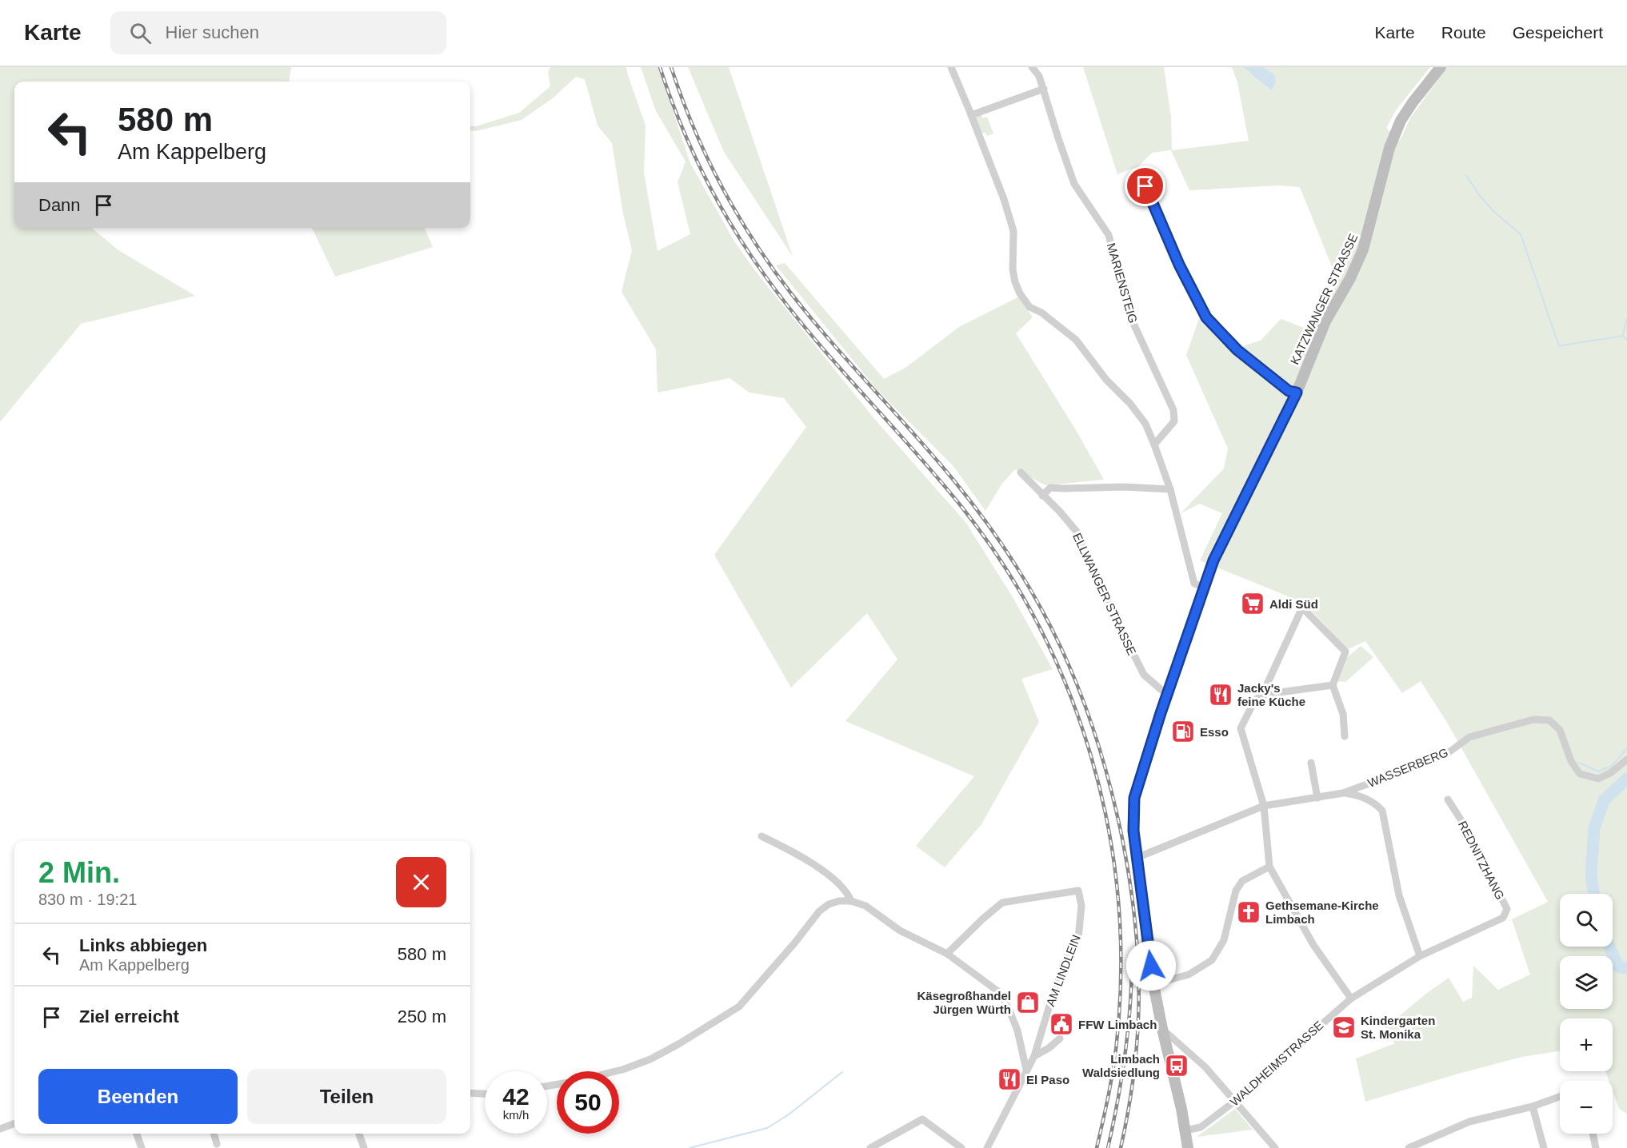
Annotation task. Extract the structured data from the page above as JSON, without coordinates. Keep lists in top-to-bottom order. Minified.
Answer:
{"streets":{"main road":["KATZWANGER STRASSE"],"street":["MARIENSTEIG","ELLWANGER STRASSE","WASSERBERG","REDNITZHANG","AM LINDLEIN","WALDHEIMSTRASSE"]},"crossings":[["KATZWANGER STRASSE","ELLWANGER STRASSE"],["KATZWANGER STRASSE","WASSERBERG"],["KATZWANGER STRASSE","WALDHEIMSTRASSE"],["REDNITZHANG","WALDHEIMSTRASSE"]],"places":{"supermarket":["Aldi Süd"],"restaurant":["Jacky's feine Küche","El Paso"],"fuel station":["Esso"],"church":["Gethsemane-Kirche Limbach"],"shop":["Käsegroßhandel Jürgen Würth"],"public building":["FFW Limbach"],"school or university":["Kindergarten St. Monika"],"bus stop":["Limbach Waldsiedlung"]},"page":{"header":"Karte","search":"Hier suchen","nav":["Karte","Route","Gespeichert"],"turn":["580 m","Am Kappelberg"],"then":"Dann","heading":["2 Min.","830 m · 19:21"],"map_buttons":["+","−"],"list":[{"name":"Links abbiegen","note":"Am Kappelberg","value":"580 m"},{"name":"Ziel erreicht","value":"250 m"}],"buttons":["Beenden","Teilen"],"speed":"42 km/h","limit":"50"}}
